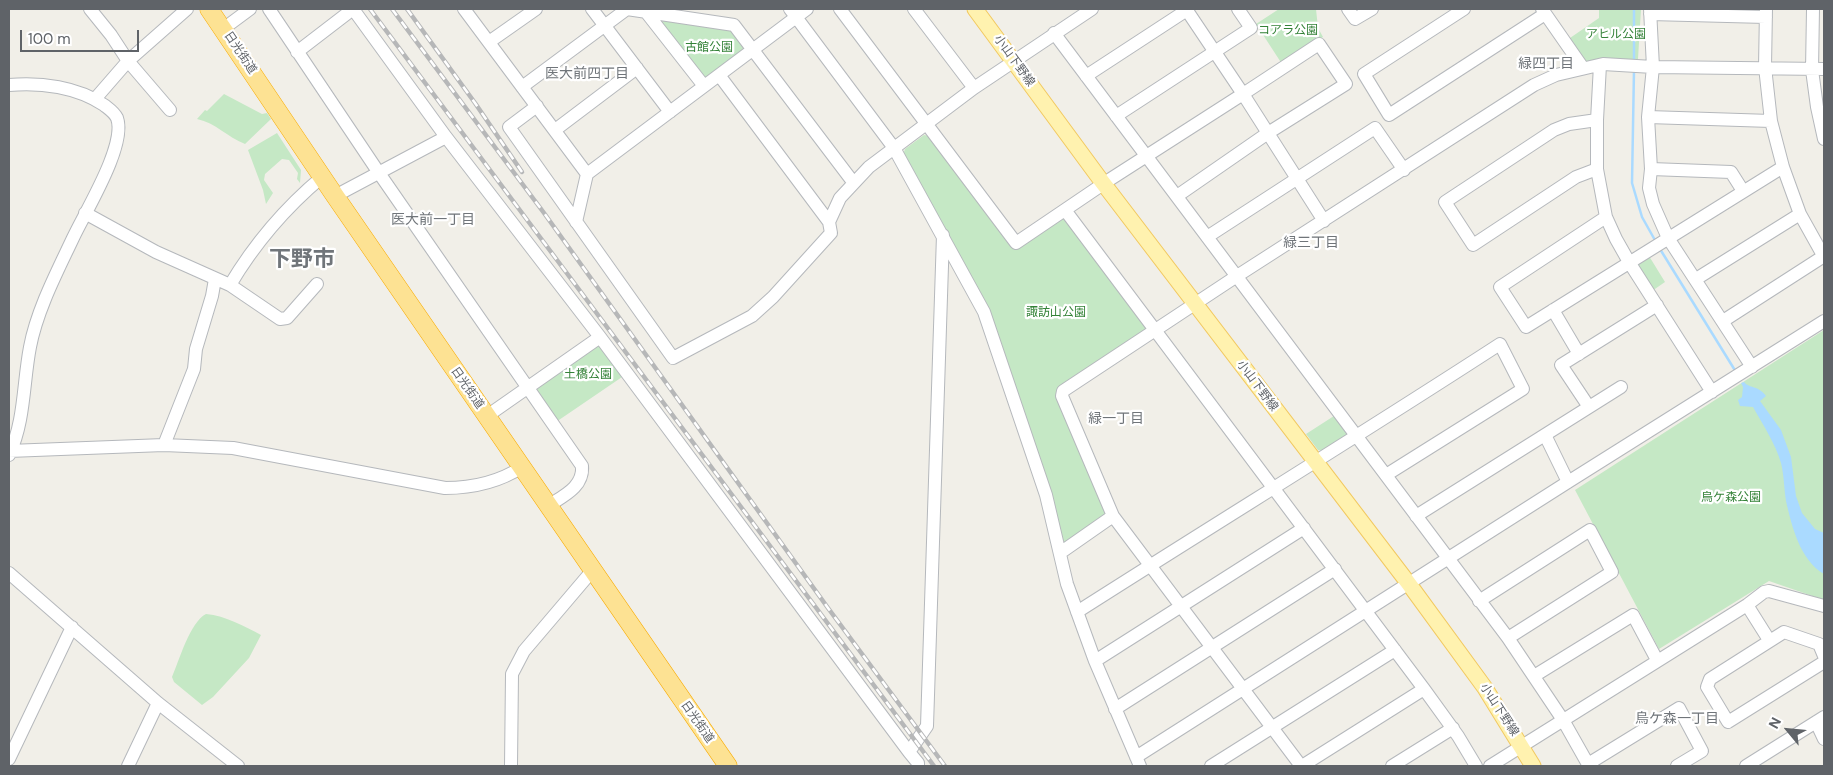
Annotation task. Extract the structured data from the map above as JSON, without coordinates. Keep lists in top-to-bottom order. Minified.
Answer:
{"streets":{"highway":["日光街道"],"main road":["小山下野線"]},"districts":["緑四丁目","医大前四丁目","医大前一丁目","緑三丁目","下野市","緑一丁目","烏ケ森一丁目"],"parks":["コアラ公園","アヒル公園","古館公園","諏訪山公園","土橋公園","烏ケ森公園"],"scale_bar":"100 m","north":"top left"}
